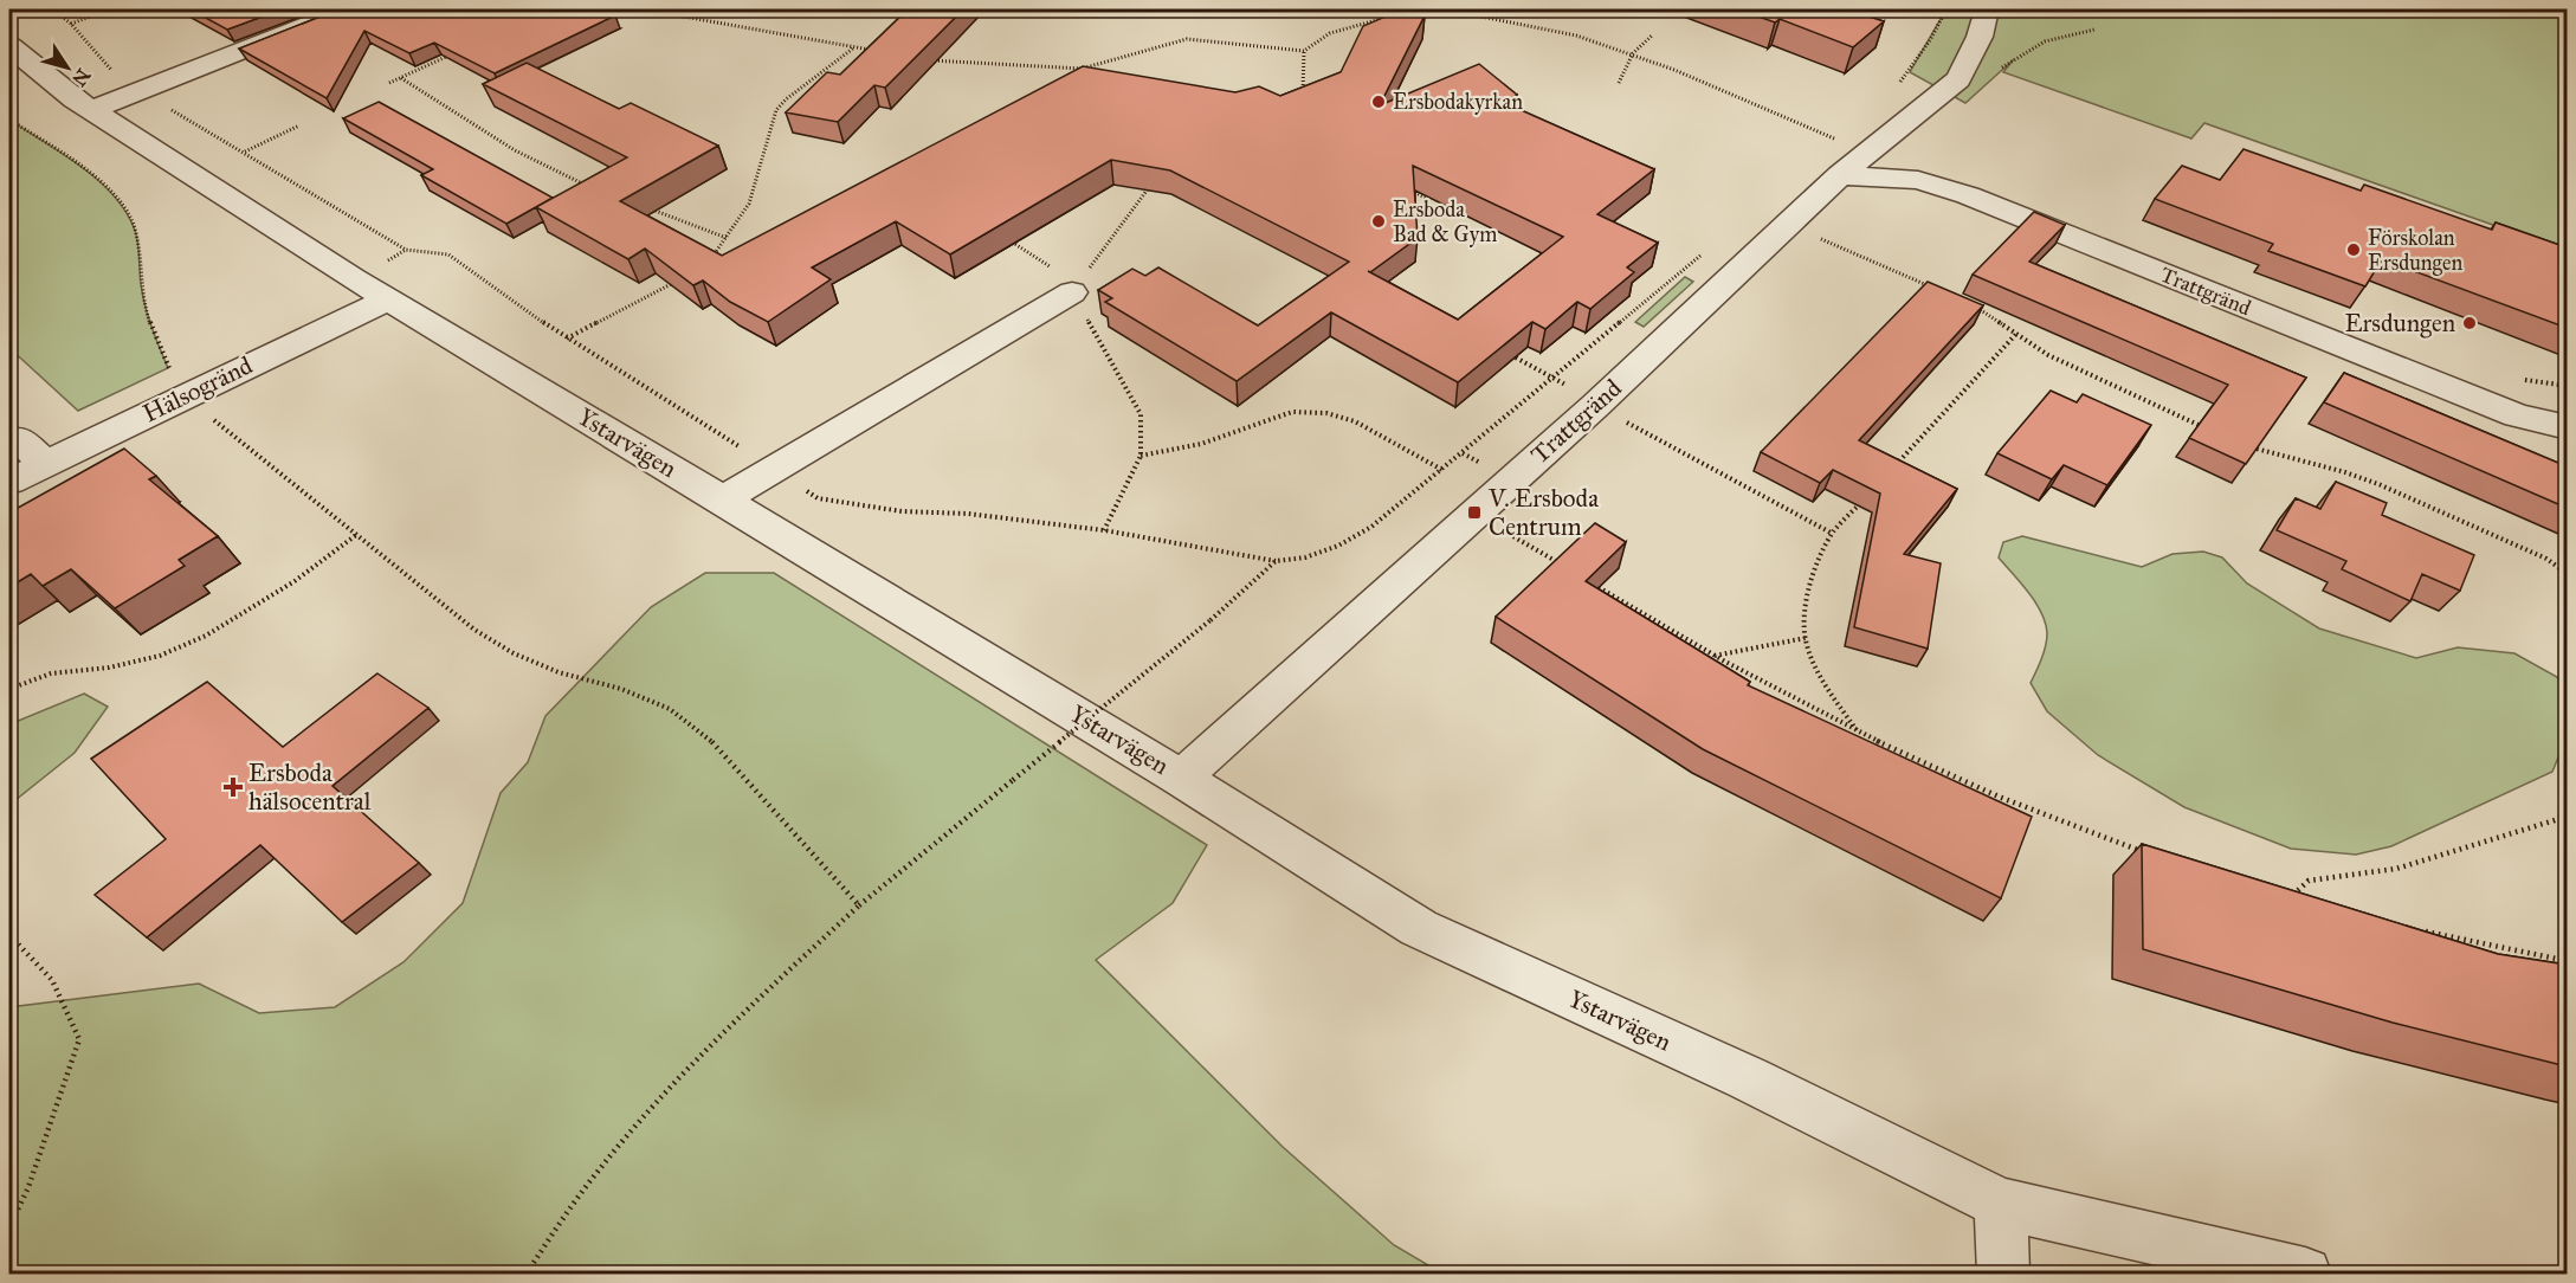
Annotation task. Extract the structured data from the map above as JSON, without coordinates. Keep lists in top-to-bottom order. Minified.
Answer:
{"streets":{"street":["Trattgränd","Hälsogränd","Ystarvägen"]},"crossings":[["Trattgränd","Ystarvägen"],["Hälsogränd","Ystarvägen"]],"places":{"other":["Ersbodakyrkan","Ersboda Bad & Gym","Förskolan Ersdungen","Ersdungen"],"transit":["V. Ersboda Centrum"],"health":["Ersboda hälsocentral"]},"north":"bottom right"}
